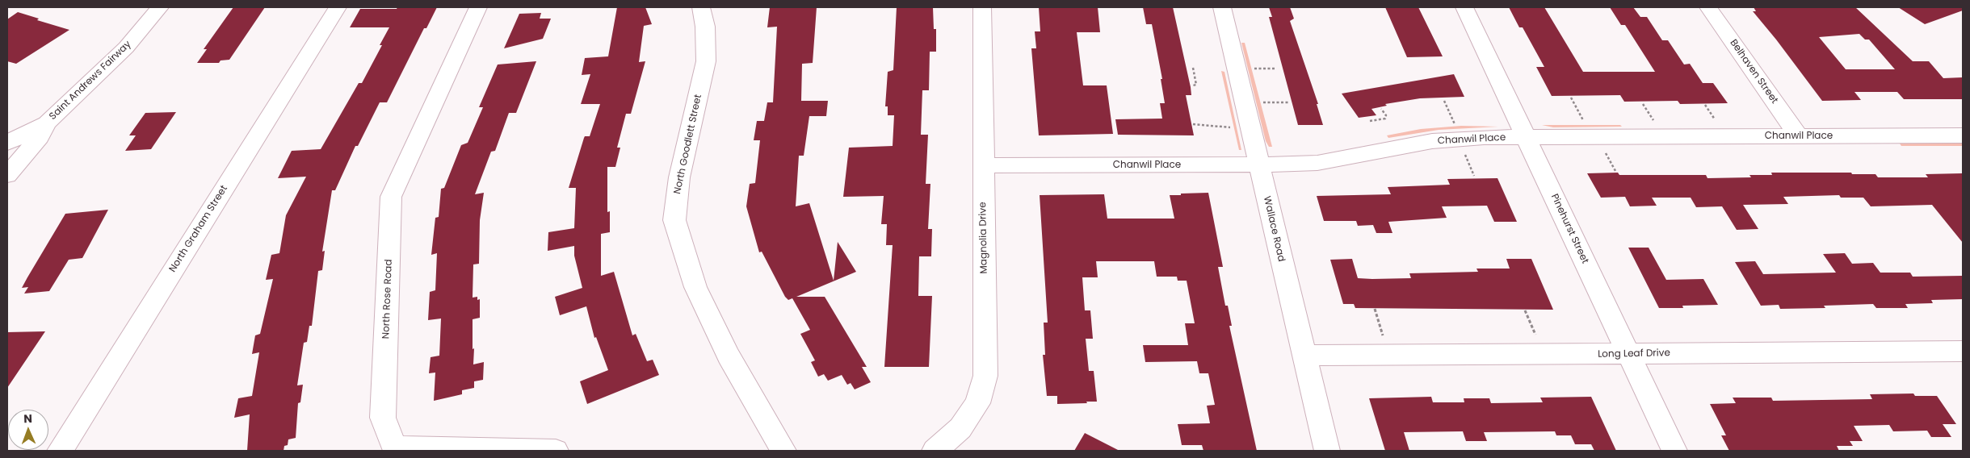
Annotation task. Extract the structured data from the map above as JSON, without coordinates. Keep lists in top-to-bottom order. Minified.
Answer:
{"streets":{"street":["Belhaven Street","Saint Andrews Fairway","Chanwil Place","North Goodlett Street","North Graham Street","Wallace Road","Pinehurst Street","Magnolia Drive","North Rose Road","Long Leaf Drive"]},"crossings":[["Belhaven Street","Chanwil Place"],["Chanwil Place","Wallace Road"],["Chanwil Place","Pinehurst Street"],["Chanwil Place","Magnolia Drive"],["Wallace Road","Long Leaf Drive"],["Pinehurst Street","Long Leaf Drive"]],"north":"top"}
